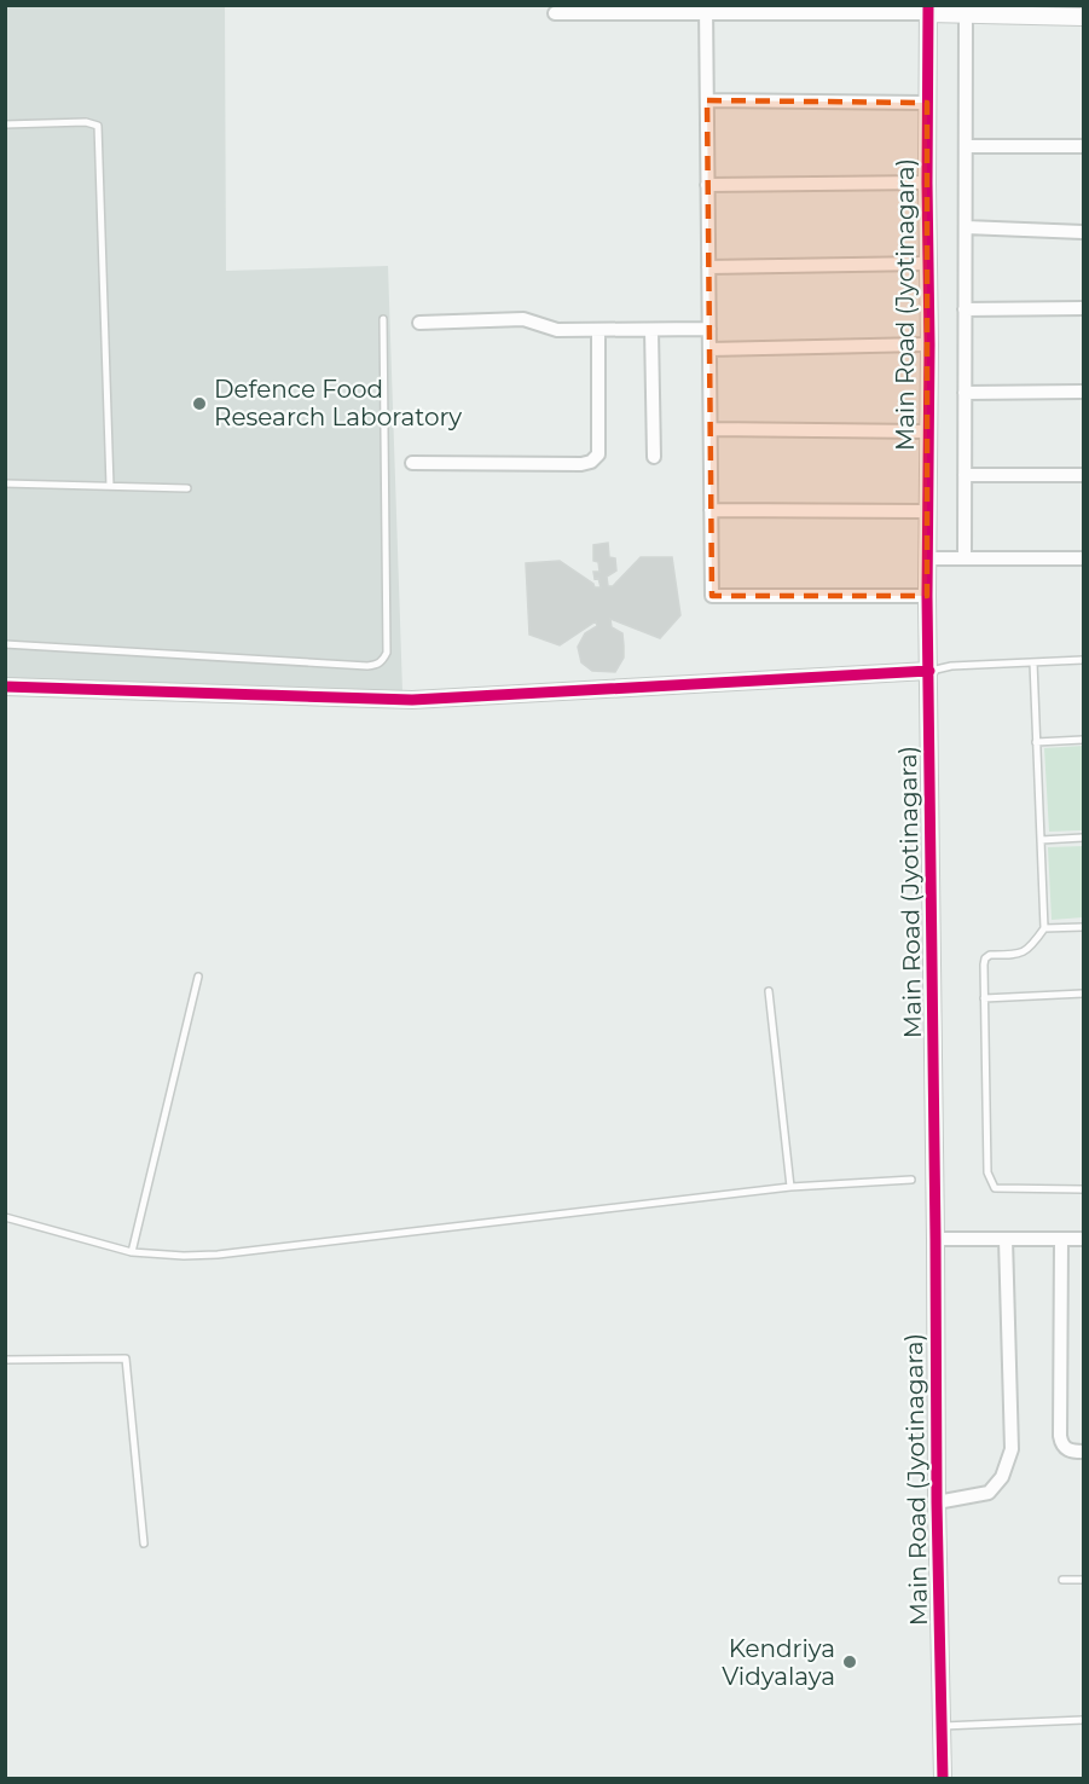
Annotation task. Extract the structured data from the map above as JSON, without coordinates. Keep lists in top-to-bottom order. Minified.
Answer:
{"streets":{"street":["Main Road (Jyotinagara)"]},"places":["Defence Food Research Laboratory","Kendriya Vidyalaya"]}
